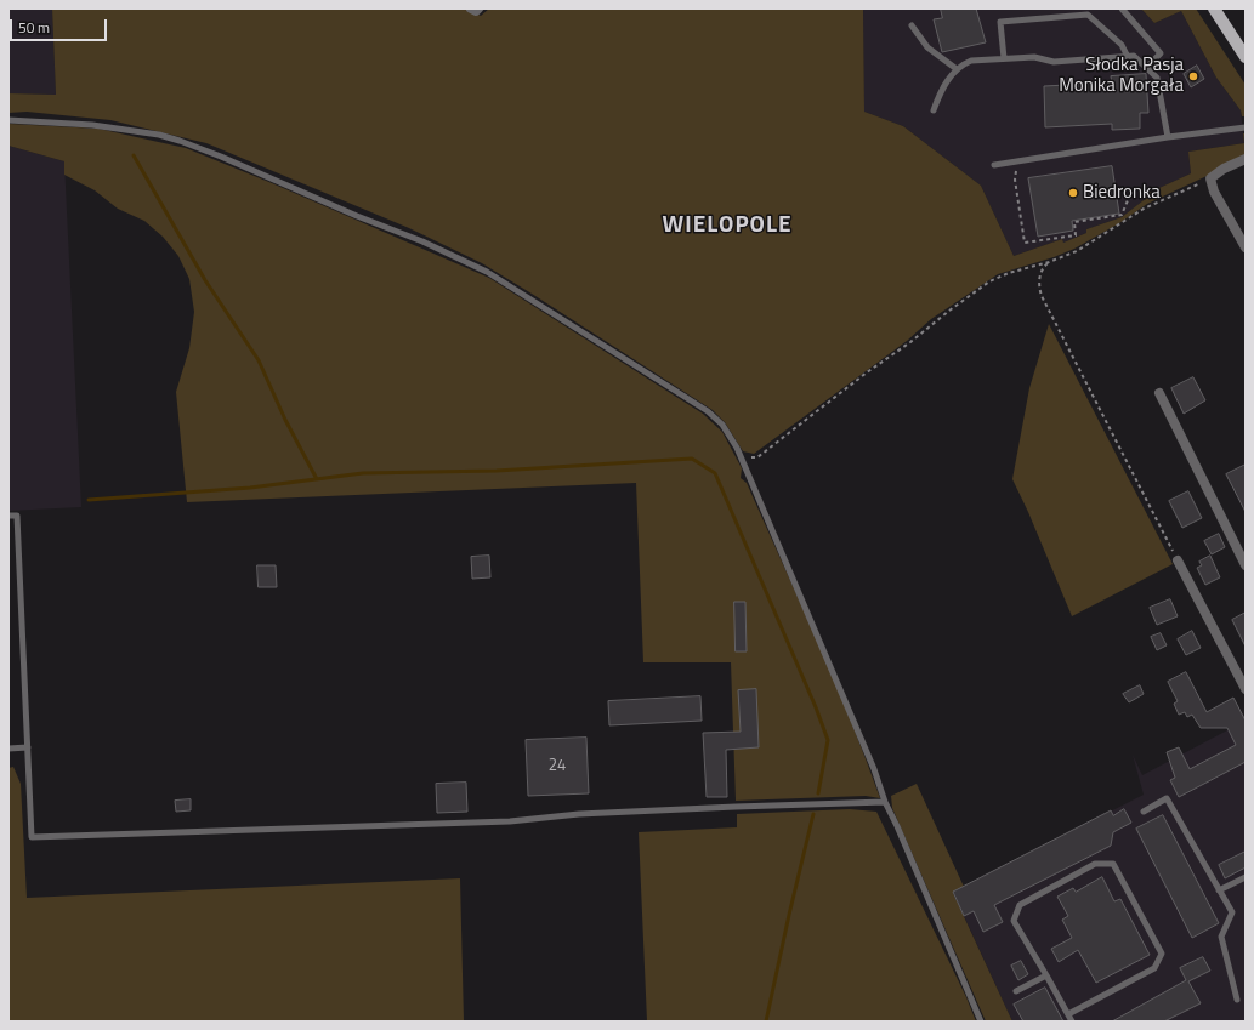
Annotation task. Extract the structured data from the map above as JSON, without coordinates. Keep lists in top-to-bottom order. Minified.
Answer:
{"districts":["WIELOPOLE"],"places":["Słodka Pasja Monika Morgała","Biedronka"],"house_numbers":["24"],"scale_bar":"50 m"}
